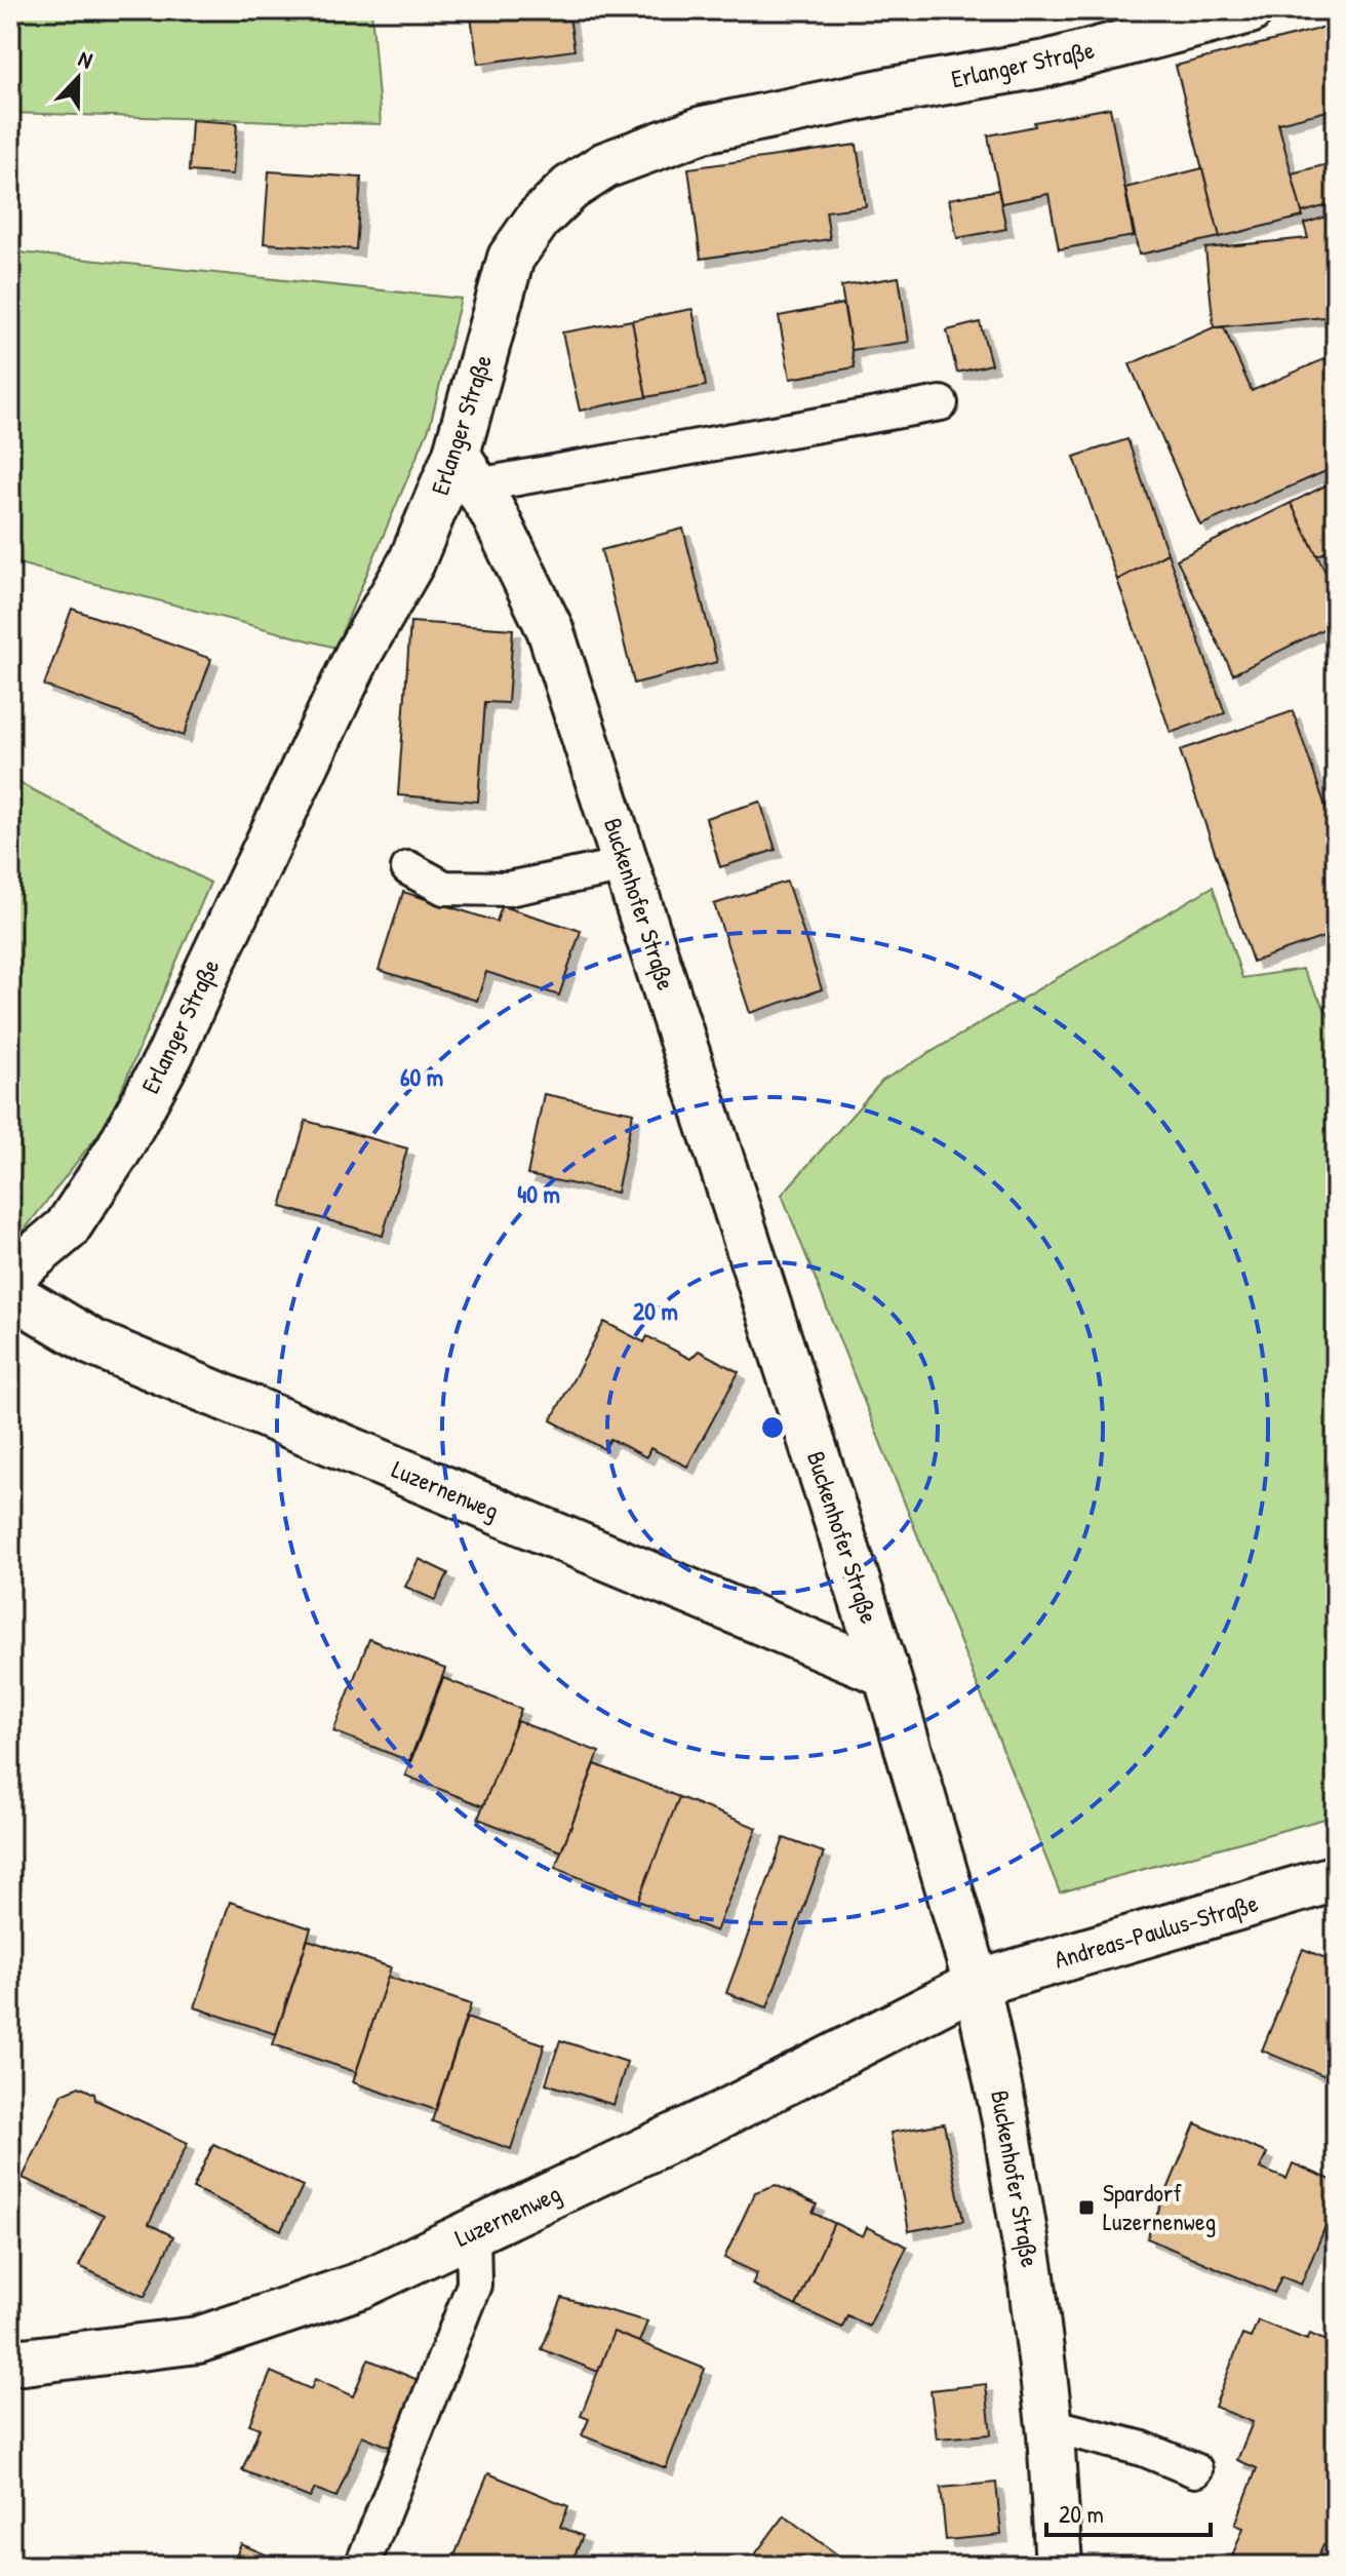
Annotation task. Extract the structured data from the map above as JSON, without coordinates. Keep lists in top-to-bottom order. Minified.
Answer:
{"streets":{"street":["Erlanger Straße","Buckenhofer Straße","Luzernenweg","Andreas-Paulus-Straße"]},"crossings":[["Erlanger Straße","Buckenhofer Straße"],["Buckenhofer Straße","Luzernenweg"],["Buckenhofer Straße","Andreas-Paulus-Straße"],["Luzernenweg","Andreas-Paulus-Straße"]],"places":{"transit":["Spardorf Luzernenweg"]},"scale_bar":"20 m","north":"top","rings":["60 m","40 m","20 m"]}
